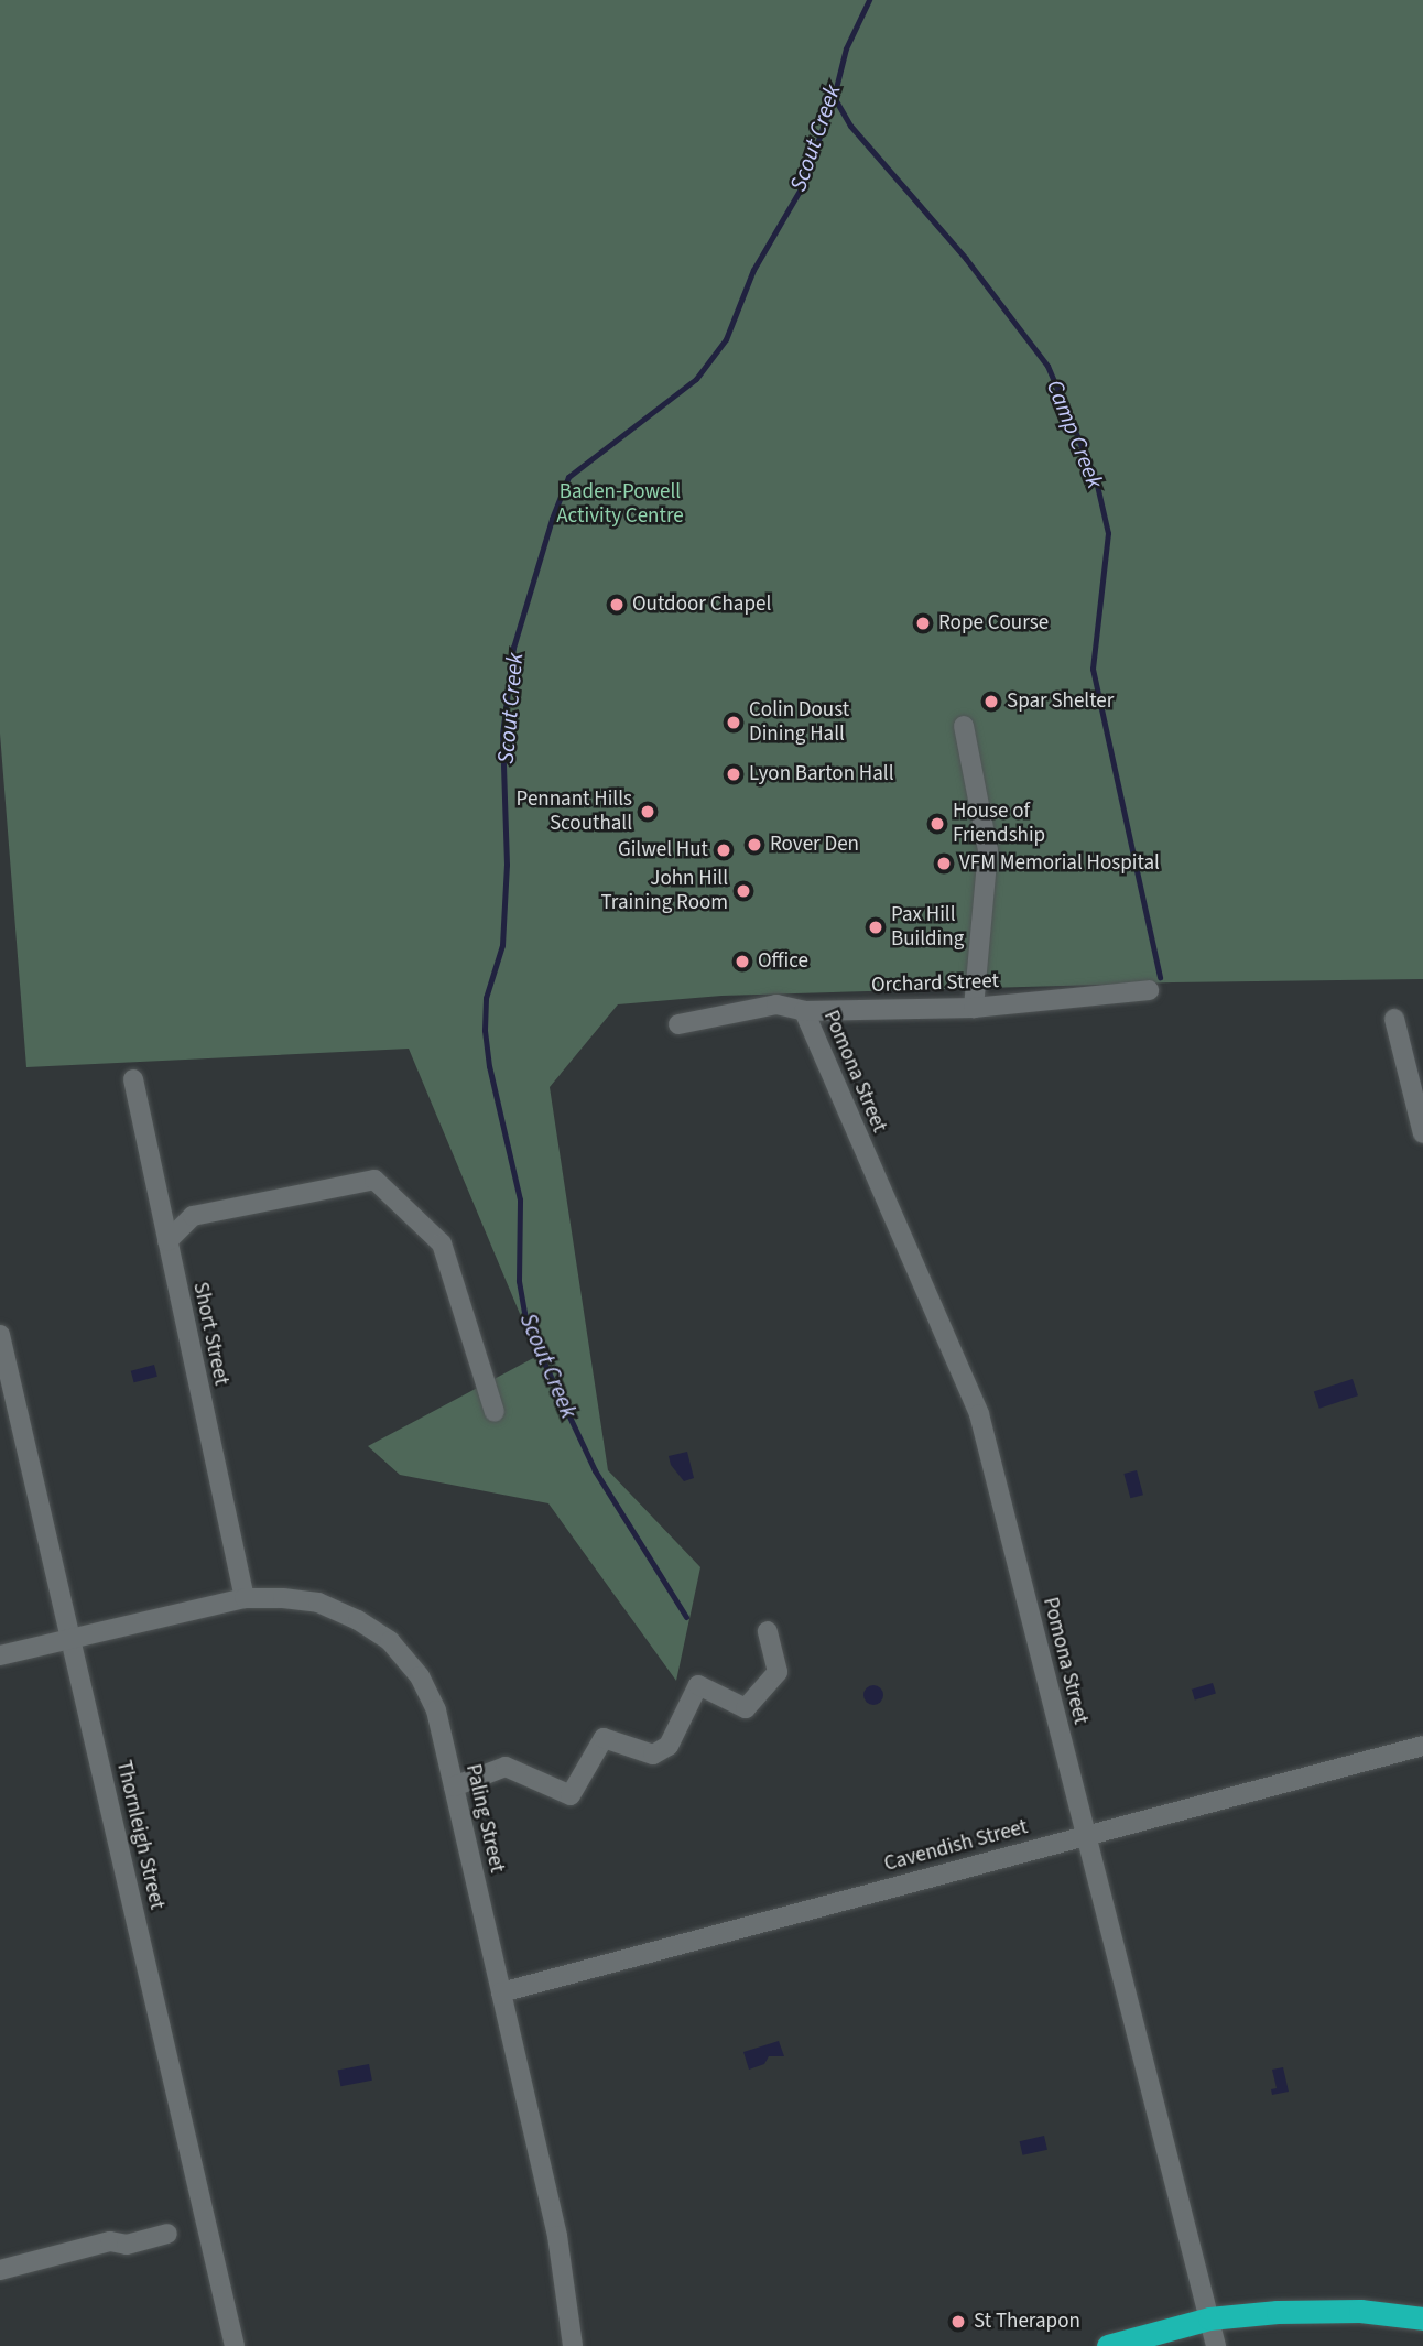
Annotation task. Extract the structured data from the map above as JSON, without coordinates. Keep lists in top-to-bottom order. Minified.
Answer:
{"streets":{"street":["Orchard Street","Pomona Street","Short Street","Paling Street","Thornleigh Street","Cavendish Street"]},"crossings":[["Orchard Street","Pomona Street"],["Pomona Street","Cavendish Street"],["Short Street","Paling Street"],["Paling Street","Thornleigh Street"],["Paling Street","Cavendish Street"]],"water":["Scout Creek","Camp Creek"],"parks":["Baden-Powell Activity Centre"],"places":["Outdoor Chapel","Rope Course","Spar Shelter","Colin Doust Dining Hall","Lyon Barton Hall","Pennant Hills Scouthall","House of Friendship","Rover Den","Gilwel Hut","VFM Memorial Hospital","John Hill Training Room","Pax Hill Building","Office","St Therapon"]}
